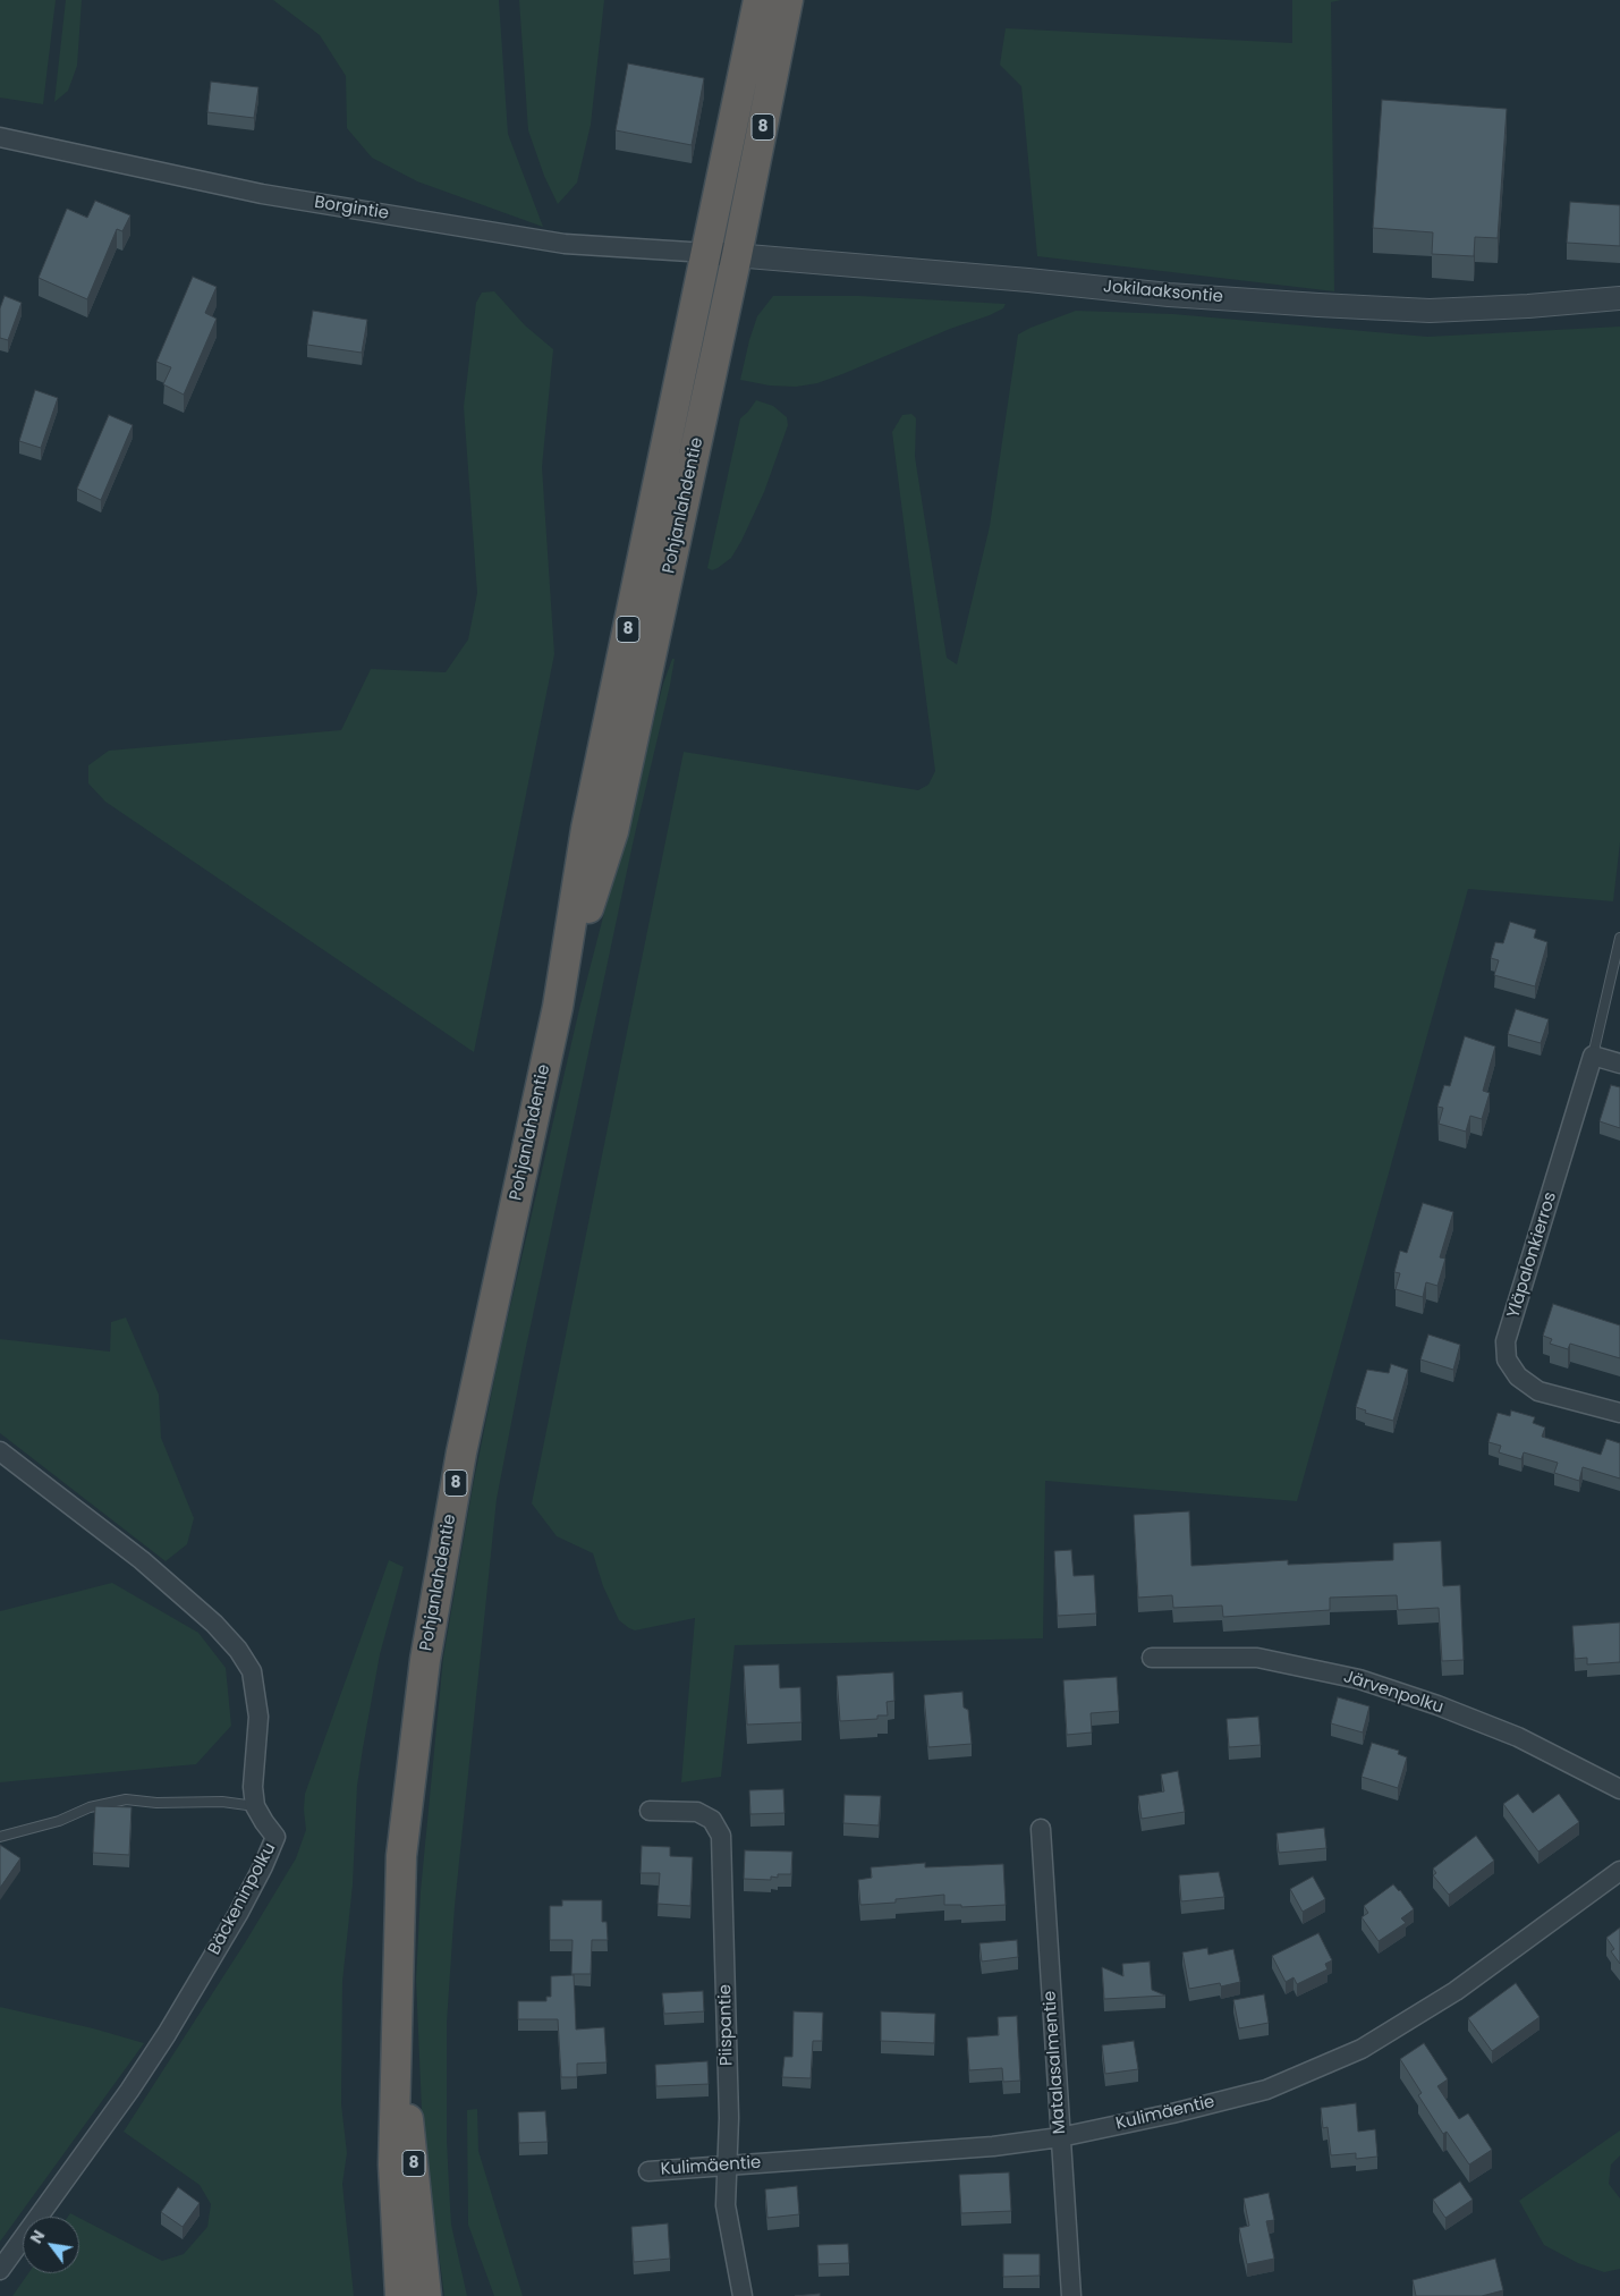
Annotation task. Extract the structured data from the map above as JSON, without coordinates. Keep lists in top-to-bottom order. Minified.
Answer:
{"streets":{"highway":["8","Pohjanlahdentie"],"street":["Borgintie","Jokilaaksontie","Yläpalonkierros","Järvenpolku","Bäckeninpolku","Piispantie","Matalasalmentie","Kulimäentie"]},"crossings":[["Borgintie","Jokilaaksontie"],["Borgintie","Pohjanlahdentie"],["Jokilaaksontie","Pohjanlahdentie"],["Piispantie","Kulimäentie"],["Matalasalmentie","Kulimäentie"]],"north":"top left"}
